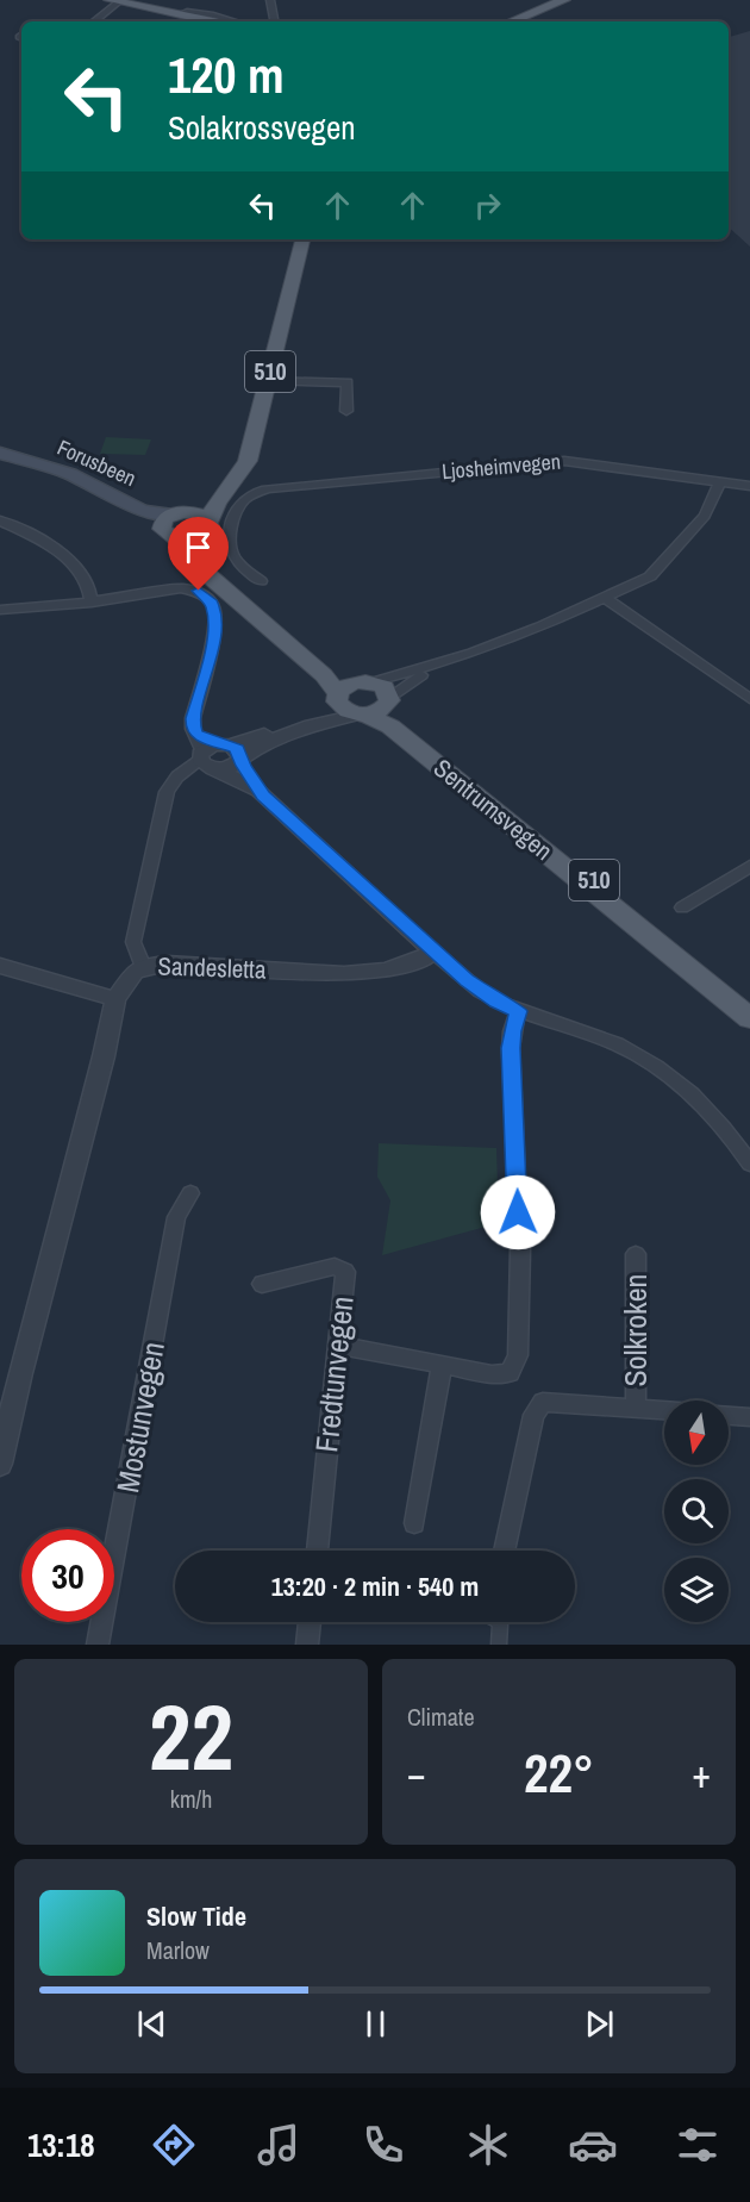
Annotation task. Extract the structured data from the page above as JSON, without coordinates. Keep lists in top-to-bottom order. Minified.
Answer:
{"streets":{"main road":["510","Forusbeen","Sentrumsvegen"],"street":["Ljosheimvegen","Sandesletta","Solkroken","Fredtunvegen","Mostunvegen"]},"crossings":[["510","Forusbeen"],["510","Sentrumsvegen"],["Forusbeen","Sentrumsvegen"]],"north":"bottom","page":{"turn":["120 m","Solakrossvegen"],"limit":"30","trip":"13:20 · 2 min · 540 m","tile":[["22","km/h"],"Climate"],"heat":["−","22°","+"],"song":["Slow Tide","Marlow"],"tabs":"13:18"}}
